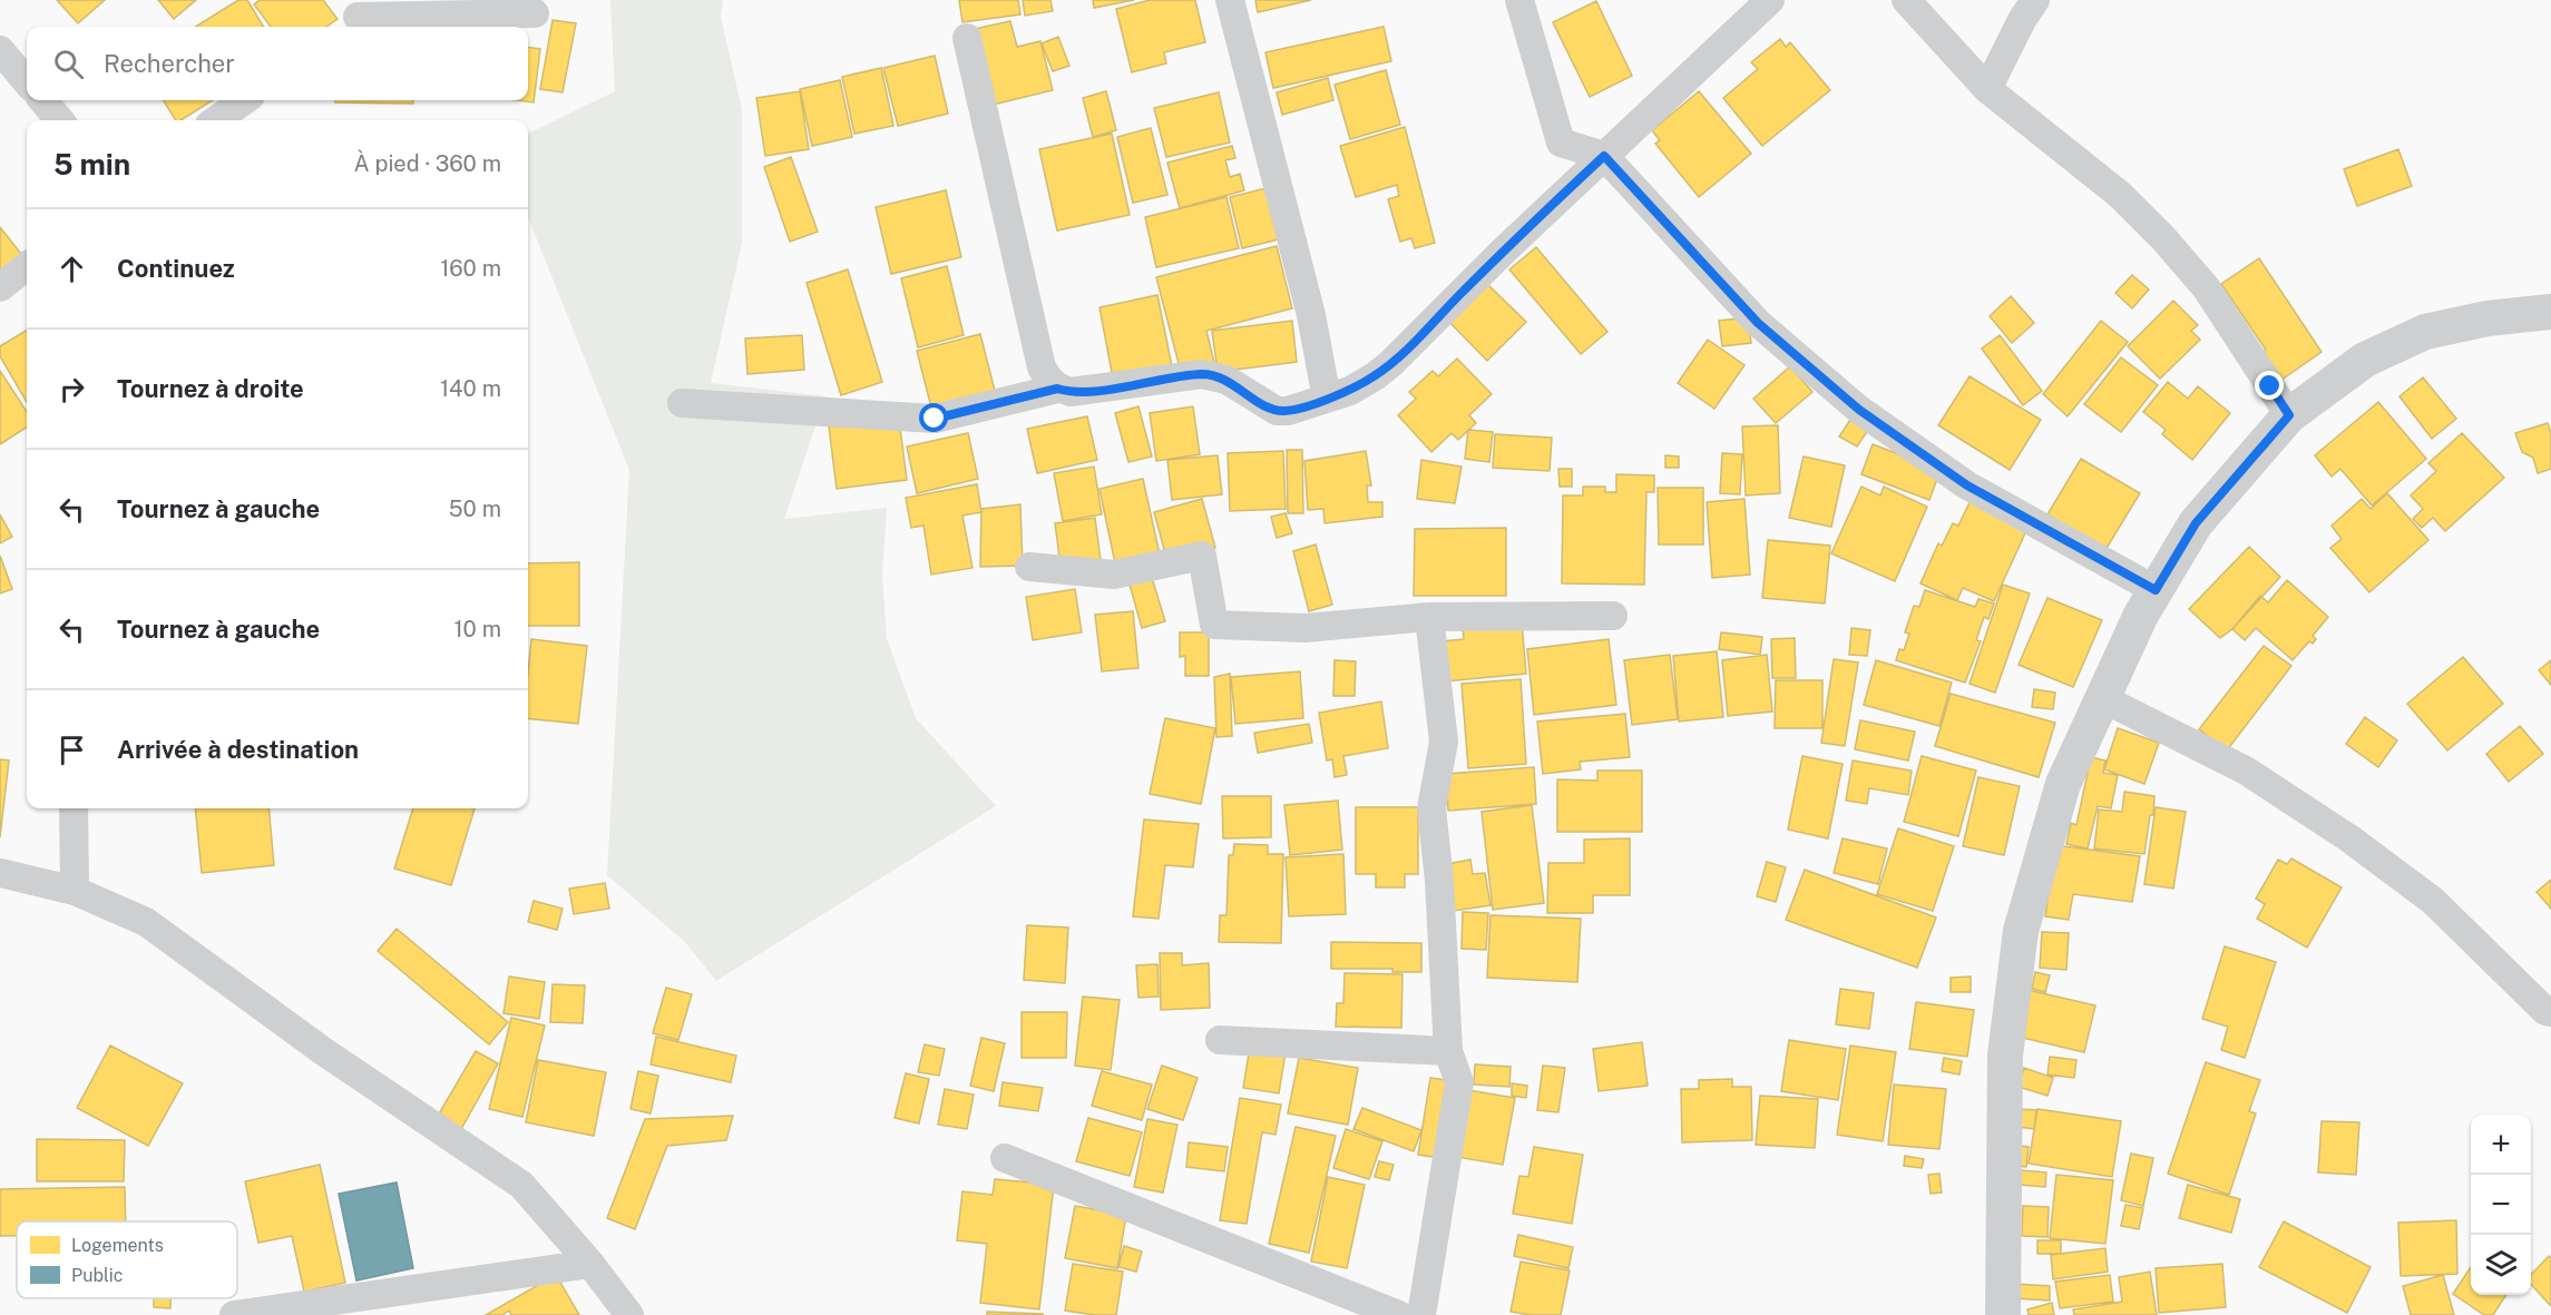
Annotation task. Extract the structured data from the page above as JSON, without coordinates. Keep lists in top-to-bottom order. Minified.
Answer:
{"legend":["Logements","Public"],"page":{"search":"Rechercher","heading":["5 min","À pied · 360 m"],"list":[["Continuez","160 m"],["Tournez à droite","140 m"],["Tournez à gauche","50 m"],["Tournez à gauche","10 m"],"Arrivée à destination"],"map_buttons":["+","−"]}}
